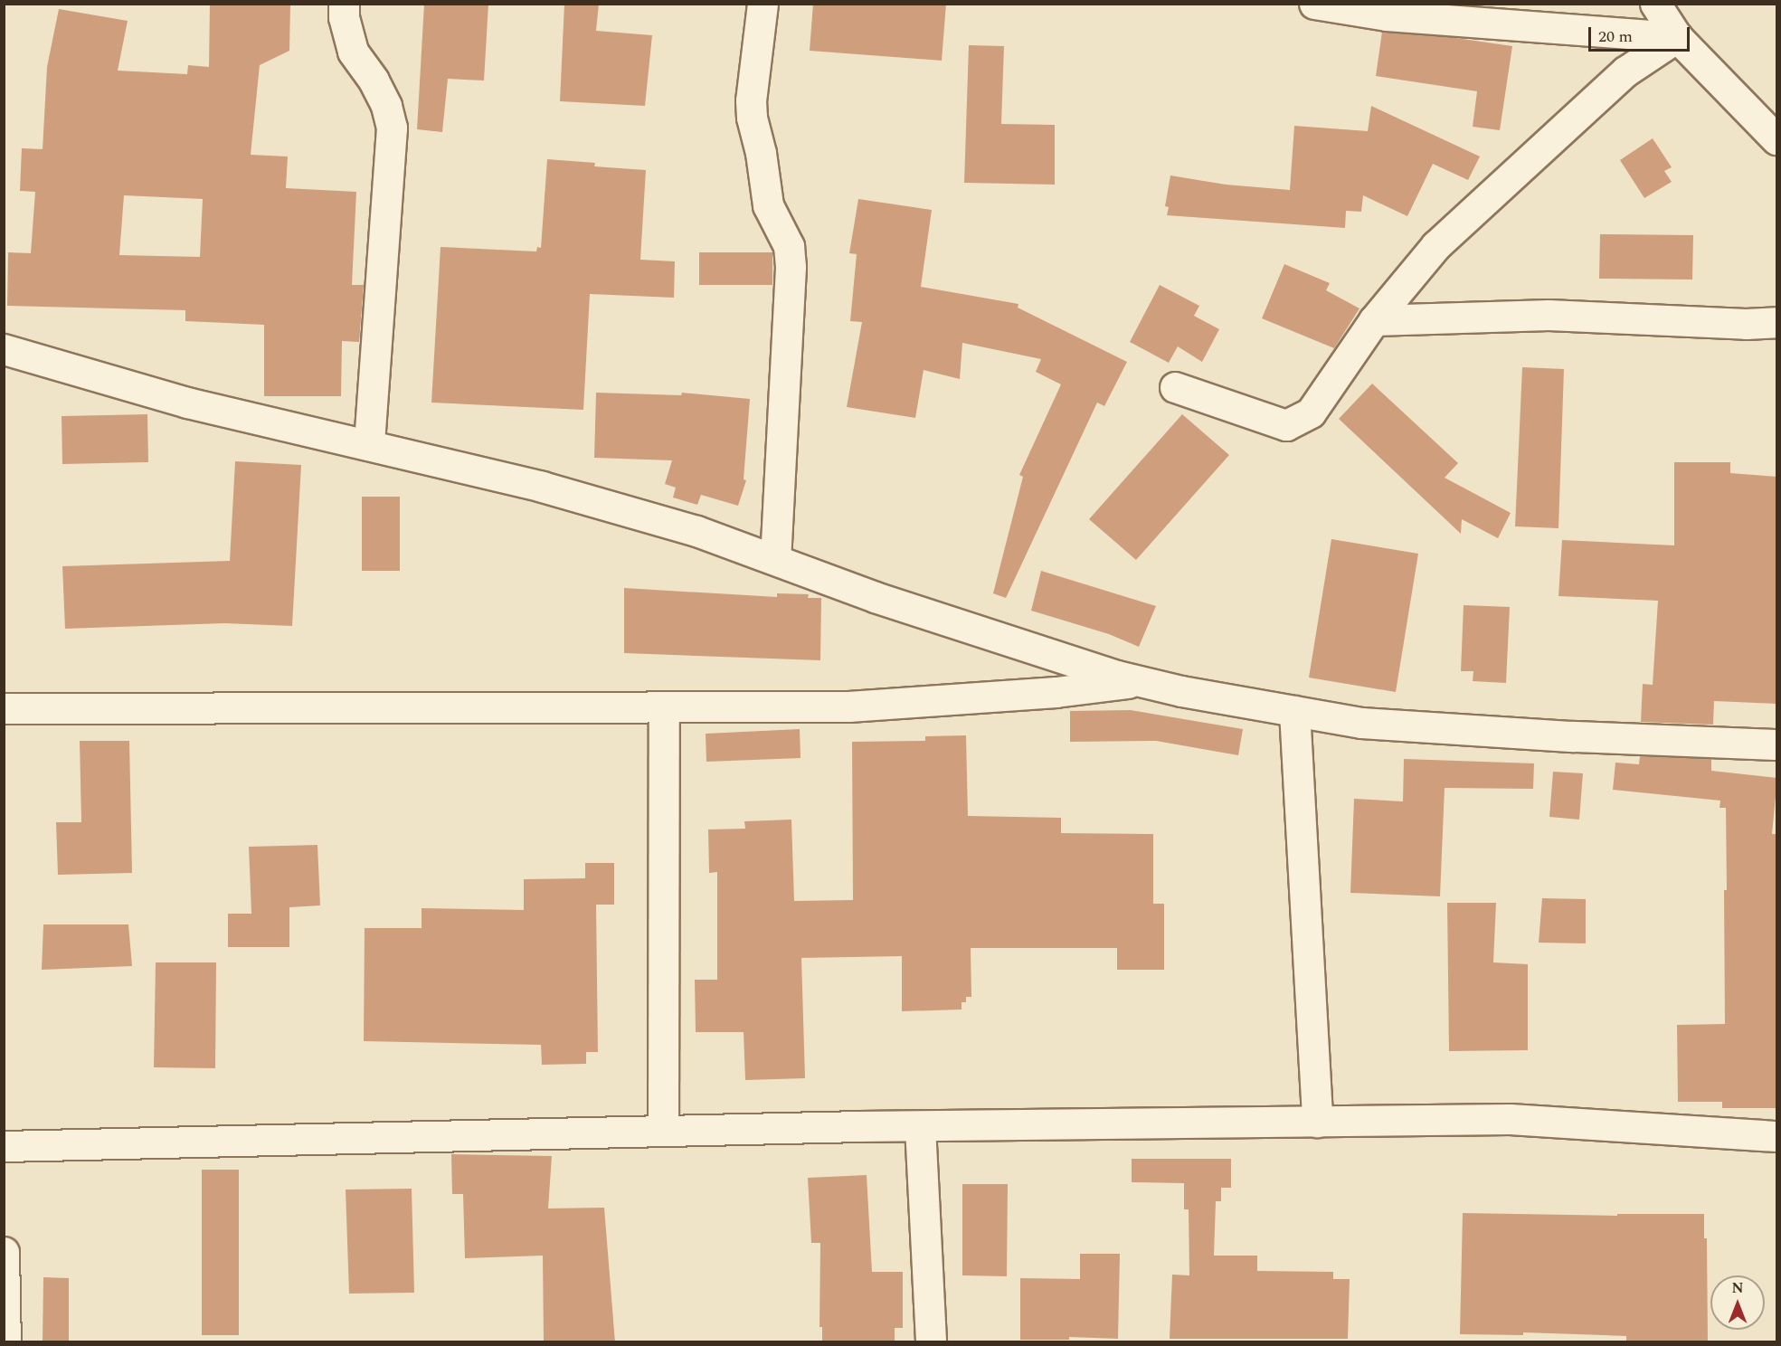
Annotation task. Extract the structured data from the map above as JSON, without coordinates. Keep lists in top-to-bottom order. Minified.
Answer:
{"scale_bar":"20 m","north":"top"}
